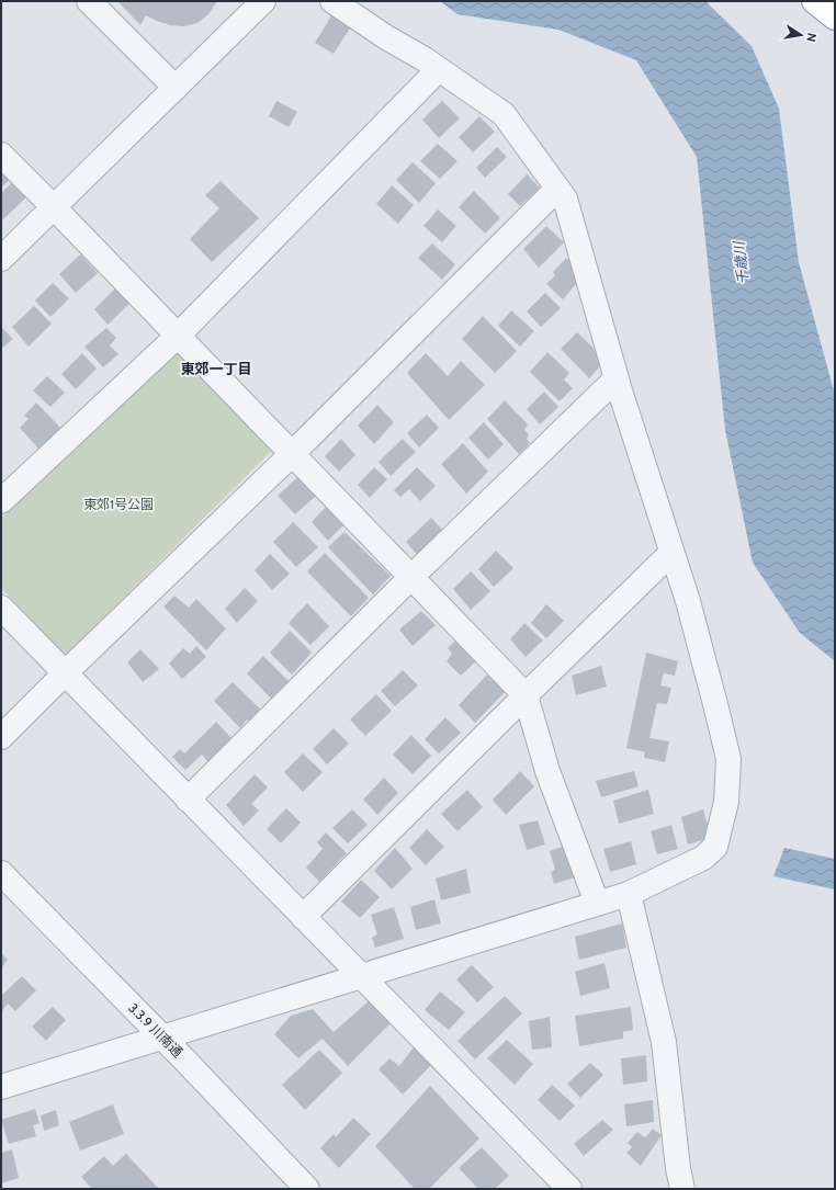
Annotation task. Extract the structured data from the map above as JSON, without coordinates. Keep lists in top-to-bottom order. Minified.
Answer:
{"streets":{"street":["3.3.9 川南通"]},"districts":["東郊一丁目"],"water":["千歳川"],"parks":["東郊1号公園"],"north":"right"}
